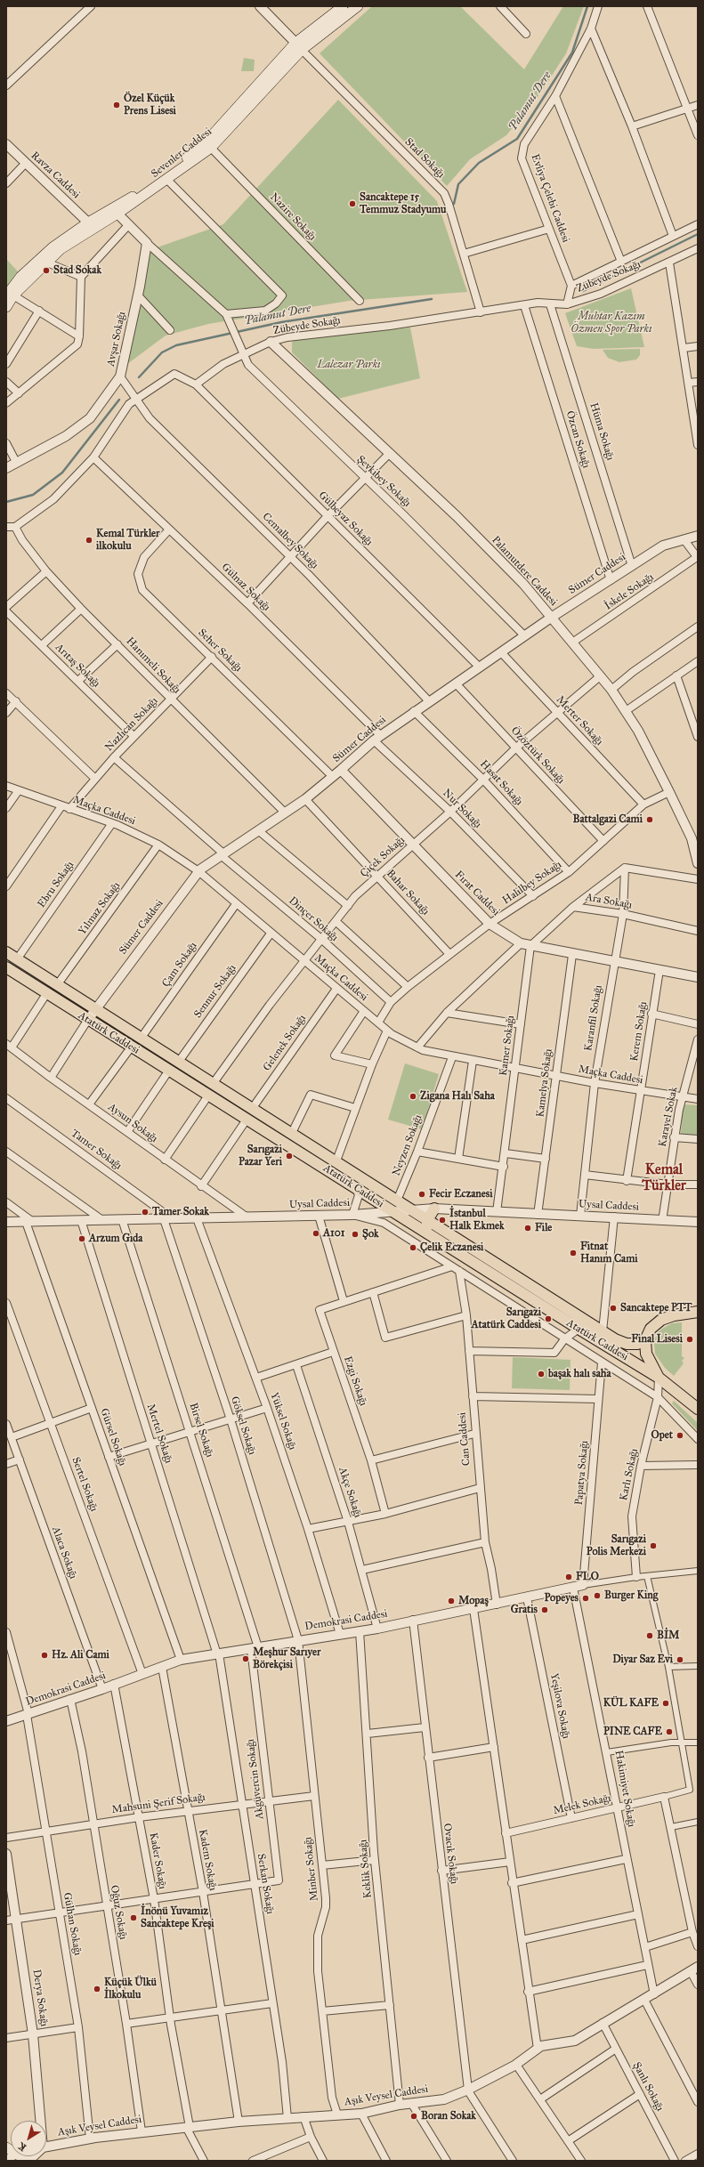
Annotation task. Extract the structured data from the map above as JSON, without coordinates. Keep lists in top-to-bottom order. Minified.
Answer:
{"streets":{"main road":["Sevenler Caddesi","Atatürk Caddesi"],"street":["Stad Sokağı","Ravza Caddesi","Evliya Çelebi Caddesi","Nazire Sokağı","Zübeyde Sokağı","Avşar Sokağı","Hüma Sokağı","Özcan Sokağı","Şevkibey Sokağı","Gülbeyaz Sokağı","Cemalbey Sokağı","Palamutdere Caddesi","Sümer Caddesi","Gülnaz Sokağı","İskele Sokağı","Seher Sokağı","Arıtaş Sokağı","Hanımeli Sokağı","Merter Sokağı","Nazlıcan Sokağı","Özöztürk Sokağı","Hasat Sokağı","Nur Sokağı","Maçka Caddesi","Çiçek Sokağı","Halilbey Sokağı","Ebru Sokağı","Bahar Sokağı","Fırat Caddesi","Ara Sokağı","Yılmaz Sokağı","Dinçer Sokağı","Çam Sokağı","Sennur Sokağı","Karanfil Sokağı","Kerem Sokağı","Gelenek Sokağı","Kamer Sokağı","Kamelya Sokağı","Karayel Sokak","Aysun Sokağı","Neyzen Sokağı","Tamer Sokağı","Uysal Caddesi","Ezgi Sokağı","Yüksel Sokağı","Göksel Sokağı","Birsel Sokağı","Mertel Sokağı","Gürsel Sokağı","Can Caddesi","Papatya Sokağı","Karlı Sokağı","Sertel Sokağı","Akçe Sokağı","Alaca Sokağı","Demokrasi Caddesi","Yeşilova Sokağı","Akgüvercin Sokağı","Hakimiyet Sokağı","Mahsuni Şerif Sokağı","Melek Sokağı","Ovacık Sokağı","Kadem Sokağı","Kader Sokağı","Minber Sokağı","Keklik Sokağı","Serkan Sokağı","Oğuz Sokağı","Gülhan Sokağı","Derya Sokağı","Şanlı Sokağı","Aşık Veysel Caddesi"]},"crossings":[["Sevenler Caddesi","Stad Sokağı"],["Sevenler Caddesi","Ravza Caddesi"],["Sevenler Caddesi","Nazire Sokağı"],["Stad Sokağı","Zübeyde Sokağı"],["Zübeyde Sokağı","Hüma Sokağı"],["Zübeyde Sokağı","Özcan Sokağı"],["Zübeyde Sokağı","Şevkibey Sokağı"],["Zübeyde Sokağı","Gülbeyaz Sokağı"],["Zübeyde Sokağı","Palamutdere Caddesi"],["Avşar Sokağı","Cemalbey Sokağı"],["Hüma Sokağı","Sümer Caddesi"],["Özcan Sokağı","Sümer Caddesi"],["Şevkibey Sokağı","Sümer Caddesi"],["Gülbeyaz Sokağı","Sümer Caddesi"],["Cemalbey Sokağı","Sümer Caddesi"],["Palamutdere Caddesi","Sümer Caddesi"],["Palamutdere Caddesi","İskele Sokağı"],["Palamutdere Caddesi","Çiçek Sokağı"],["Palamutdere Caddesi","Halilbey Sokağı"],["Sümer Caddesi","Gülnaz Sokağı"],["Sümer Caddesi","Seher Sokağı"],["Sümer Caddesi","Hanımeli Sokağı"],["Sümer Caddesi","Merter Sokağı"],["Sümer Caddesi","Özöztürk Sokağı"],["Sümer Caddesi","Hasat Sokağı"],["Sümer Caddesi","Nur Sokağı"],["Sümer Caddesi","Maçka Caddesi"],["Sümer Caddesi","Bahar Sokağı"],["Sümer Caddesi","Fırat Caddesi"],["Sümer Caddesi","Dinçer Sokağı"],["Sümer Caddesi","Atatürk Caddesi"],["Gülnaz Sokağı","Seher Sokağı"],["Gülnaz Sokağı","Nur Sokağı"],["Seher Sokağı","Nazlıcan Sokağı"],["Arıtaş Sokağı","Nazlıcan Sokağı"],["Hanımeli Sokağı","Nazlıcan Sokağı"],["Merter Sokağı","Çiçek Sokağı"],["Merter Sokağı","Halilbey Sokağı"],["Nazlıcan Sokağı","Maçka Caddesi"],["Nazlıcan Sokağı","Dinçer Sokağı"],["Özöztürk Sokağı","Çiçek Sokağı"],["Özöztürk Sokağı","Halilbey Sokağı"],["Hasat Sokağı","Çiçek Sokağı"],["Hasat Sokağı","Halilbey Sokağı"],["Nur Sokağı","Çiçek Sokağı"],["Nur Sokağı","Halilbey Sokağı"],["Maçka Caddesi","Çiçek Sokağı"],["Maçka Caddesi","Halilbey Sokağı"],["Maçka Caddesi","Ebru Sokağı"],["Maçka Caddesi","Yılmaz Sokağı"],["Maçka Caddesi","Çam Sokağı"],["Maçka Caddesi","Sennur Sokağı"],["Maçka Caddesi","Karanfil Sokağı"],["Maçka Caddesi","Kerem Sokağı"],["Maçka Caddesi","Gelenek Sokağı"],["Maçka Caddesi","Kamer Sokağı"],["Maçka Caddesi","Kamelya Sokağı"],["Maçka Caddesi","Karayel Sokak"],["Maçka Caddesi","Neyzen Sokağı"],["Çiçek Sokağı","Bahar Sokağı"],["Çiçek Sokağı","Fırat Caddesi"],["Çiçek Sokağı","Dinçer Sokağı"],["Çiçek Sokağı","Atatürk Caddesi"],["Halilbey Sokağı","Bahar Sokağı"],["Halilbey Sokağı","Fırat Caddesi"],["Halilbey Sokağı","Dinçer Sokağı"],["Ebru Sokağı","Atatürk Caddesi"],["Fırat Caddesi","Ara Sokağı"],["Fırat Caddesi","Karanfil Sokağı"],["Fırat Caddesi","Kerem Sokağı"],["Fırat Caddesi","Kamer Sokağı"],["Fırat Caddesi","Kamelya Sokağı"],["Ara Sokağı","Karanfil Sokağı"],["Ara Sokağı","Kamer Sokağı"],["Yılmaz Sokağı","Atatürk Caddesi"],["Çam Sokağı","Atatürk Caddesi"],["Sennur Sokağı","Atatürk Caddesi"],["Karanfil Sokağı","Uysal Caddesi"],["Atatürk Caddesi","Gelenek Sokağı"],["Atatürk Caddesi","Neyzen Sokağı"],["Atatürk Caddesi","Uysal Caddesi"],["Atatürk Caddesi","Karlı Sokağı"],["Kamer Sokağı","Uysal Caddesi"],["Kamelya Sokağı","Uysal Caddesi"],["Karayel Sokak","Uysal Caddesi"],["Aysun Sokağı","Uysal Caddesi"],["Tamer Sokağı","Uysal Caddesi"],["Uysal Caddesi","Yüksel Sokağı"],["Uysal Caddesi","Göksel Sokağı"],["Uysal Caddesi","Birsel Sokağı"],["Uysal Caddesi","Mertel Sokağı"],["Uysal Caddesi","Gürsel Sokağı"],["Yüksel Sokağı","Demokrasi Caddesi"],["Göksel Sokağı","Demokrasi Caddesi"],["Göksel Sokağı","Minber Sokağı"],["Birsel Sokağı","Demokrasi Caddesi"],["Birsel Sokağı","Akgüvercin Sokağı"],["Mertel Sokağı","Demokrasi Caddesi"],["Mertel Sokağı","Serkan Sokağı"],["Gürsel Sokağı","Demokrasi Caddesi"],["Can Caddesi","Demokrasi Caddesi"],["Papatya Sokağı","Demokrasi Caddesi"],["Karlı Sokağı","Demokrasi Caddesi"],["Sertel Sokağı","Demokrasi Caddesi"],["Akçe Sokağı","Demokrasi Caddesi"],["Alaca Sokağı","Demokrasi Caddesi"],["Demokrasi Caddesi","Yeşilova Sokağı"],["Demokrasi Caddesi","Akgüvercin Sokağı"],["Demokrasi Caddesi","Hakimiyet Sokağı"],["Demokrasi Caddesi","Ovacık Sokağı"],["Demokrasi Caddesi","Kadem Sokağı"],["Demokrasi Caddesi","Kader Sokağı"],["Demokrasi Caddesi","Minber Sokağı"],["Demokrasi Caddesi","Keklik Sokağı"],["Demokrasi Caddesi","Serkan Sokağı"],["Demokrasi Caddesi","Gülhan Sokağı"],["Yeşilova Sokağı","Melek Sokağı"],["Akgüvercin Sokağı","Mahsuni Şerif Sokağı"],["Akgüvercin Sokağı","Serkan Sokağı"],["Hakimiyet Sokağı","Melek Sokağı"],["Hakimiyet Sokağı","Aşık Veysel Caddesi"],["Mahsuni Şerif Sokağı","Kadem Sokağı"],["Mahsuni Şerif Sokağı","Kader Sokağı"],["Mahsuni Şerif Sokağı","Minber Sokağı"],["Mahsuni Şerif Sokağı","Serkan Sokağı"],["Mahsuni Şerif Sokağı","Oğuz Sokağı"],["Mahsuni Şerif Sokağı","Gülhan Sokağı"],["Ovacık Sokağı","Aşık Veysel Caddesi"],["Kadem Sokağı","Aşık Veysel Caddesi"],["Kader Sokağı","Aşık Veysel Caddesi"],["Minber Sokağı","Aşık Veysel Caddesi"],["Keklik Sokağı","Aşık Veysel Caddesi"],["Serkan Sokağı","Aşık Veysel Caddesi"],["Oğuz Sokağı","Aşık Veysel Caddesi"],["Gülhan Sokağı","Aşık Veysel Caddesi"],["Şanlı Sokağı","Aşık Veysel Caddesi"]],"districts":["Kemal Türkler"],"water":["Palamut Dere"],"parks":["Muhtar Kazım Özmen Spor Parkı","Lalezar Parkı"],"places":["Özel Küçük Prens Lisesi","Sancaktepe 15 Temmuz Stadyumu","Stad Sokak","Kemal Türkler ilkokulu","Battalgazi Cami","Zigana Halı Saha","Sarıgazi Pazar Yeri","Fecir Eczanesi","Tamer Sokak","İstanbul Halk Ekmek","File","A101","Şok","Arzum Gıda","Çelik Eczanesi","Fitnat Hanım Cami","Sancaktepe PTT","Sarıgazi Atatürk Caddesi","Final Lisesi","başak halı saha","Opet","Sarıgazi Polis Merkezi","FLO","Burger King","Popeyes","Mopaş","Gratis","BİM","Hz. Ali Cami","Meşhur Sarıyer Börekçisi","Diyar Saz Evi","KÜL KAFE","PINE CAFE","İnönü Yuvamız Sancaktepe Kreşi","Küçük Ülkü İlkokulu","Boran Sokak"],"north":"bottom left"}
